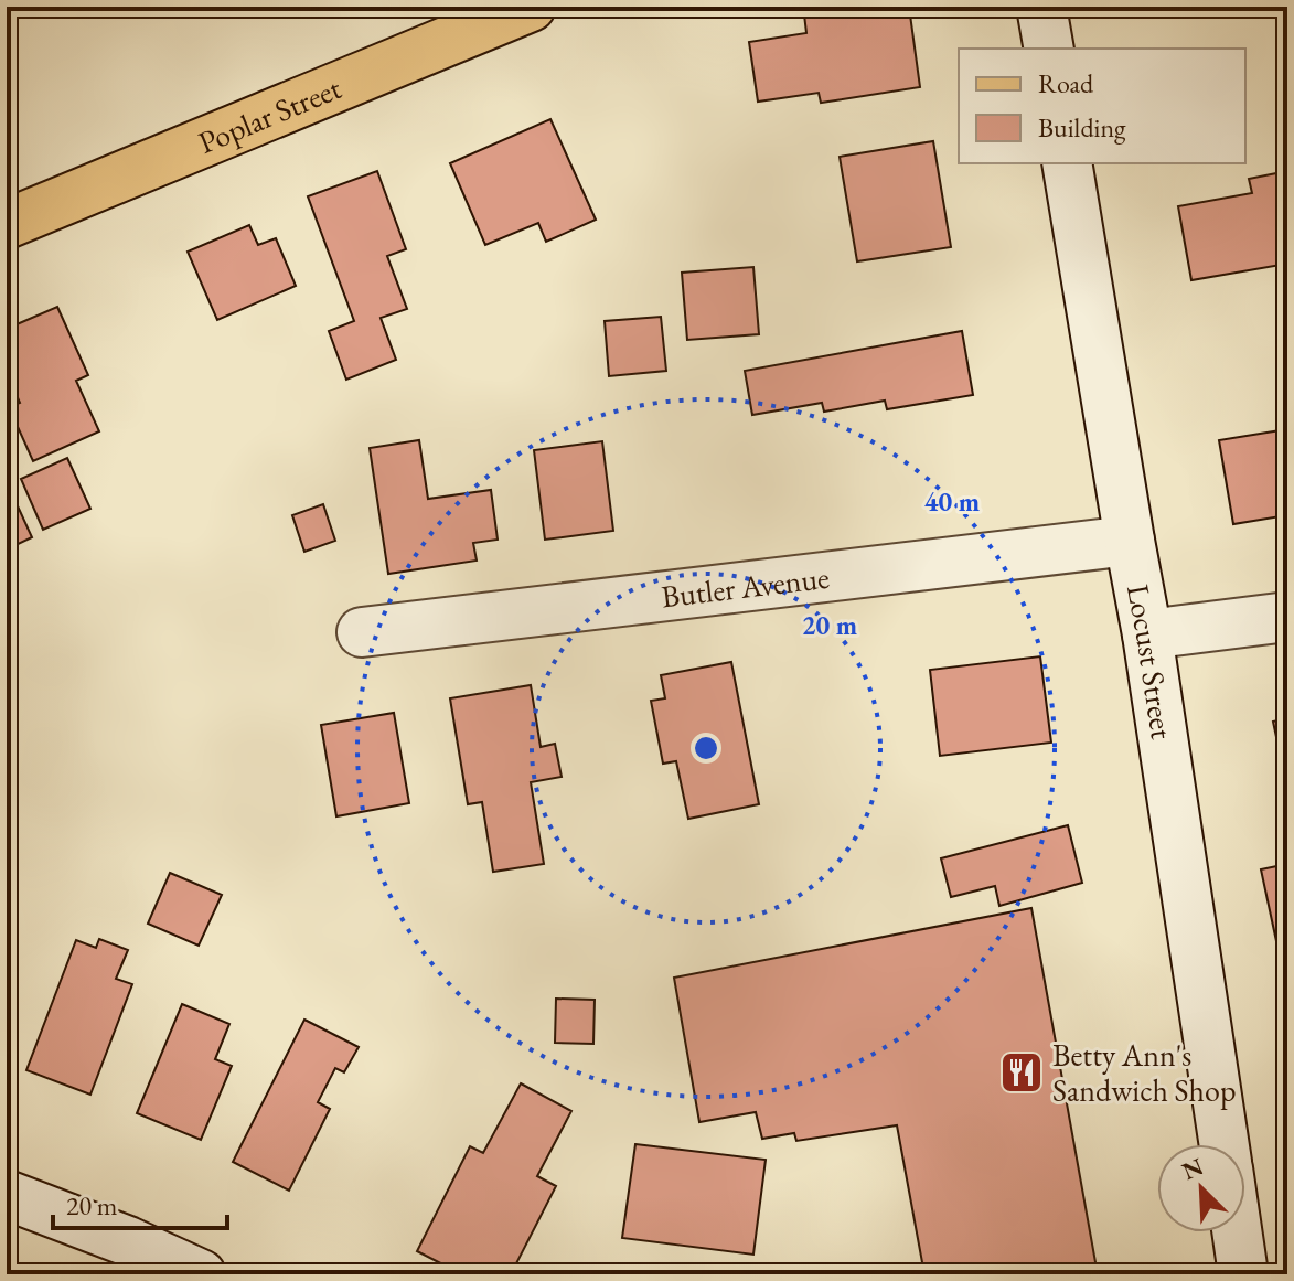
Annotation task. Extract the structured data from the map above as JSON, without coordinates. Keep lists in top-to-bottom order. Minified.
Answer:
{"streets":{"main road":["Poplar Street","Butler Avenue","Locust Street"]},"crossings":[["Butler Avenue","Locust Street"]],"places":{"restaurant":["Betty Ann's Sandwich Shop"]},"legend":["Road","Building"],"scale_bar":"20 m","north":"top left","rings":["40 m","20 m"]}
